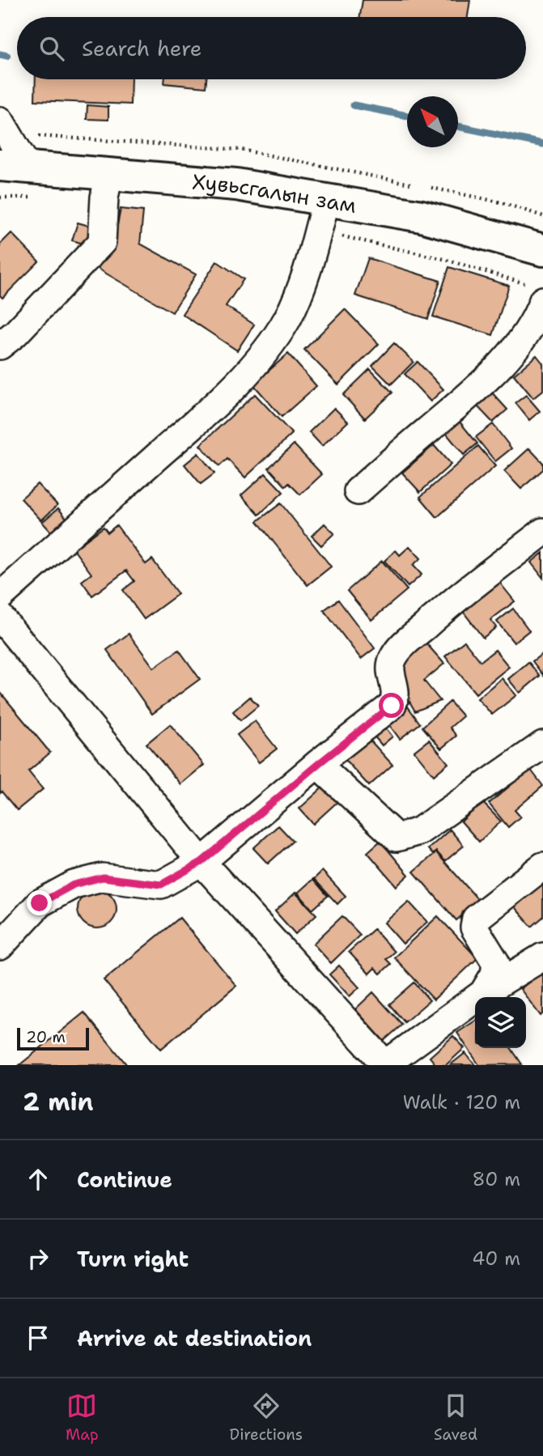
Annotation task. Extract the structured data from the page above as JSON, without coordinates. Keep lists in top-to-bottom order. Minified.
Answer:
{"streets":{"main road":["Хувьсгалын зам"]},"scale_bar":"20 m","north":"top left","page":{"search":"Search here","scale":"20 m","heading":["2 min","Walk · 120 m"],"list":[["Continue","80 m"],["Turn right","40 m"],"Arrive at destination"],"nav":["Map","Directions","Saved"]}}
